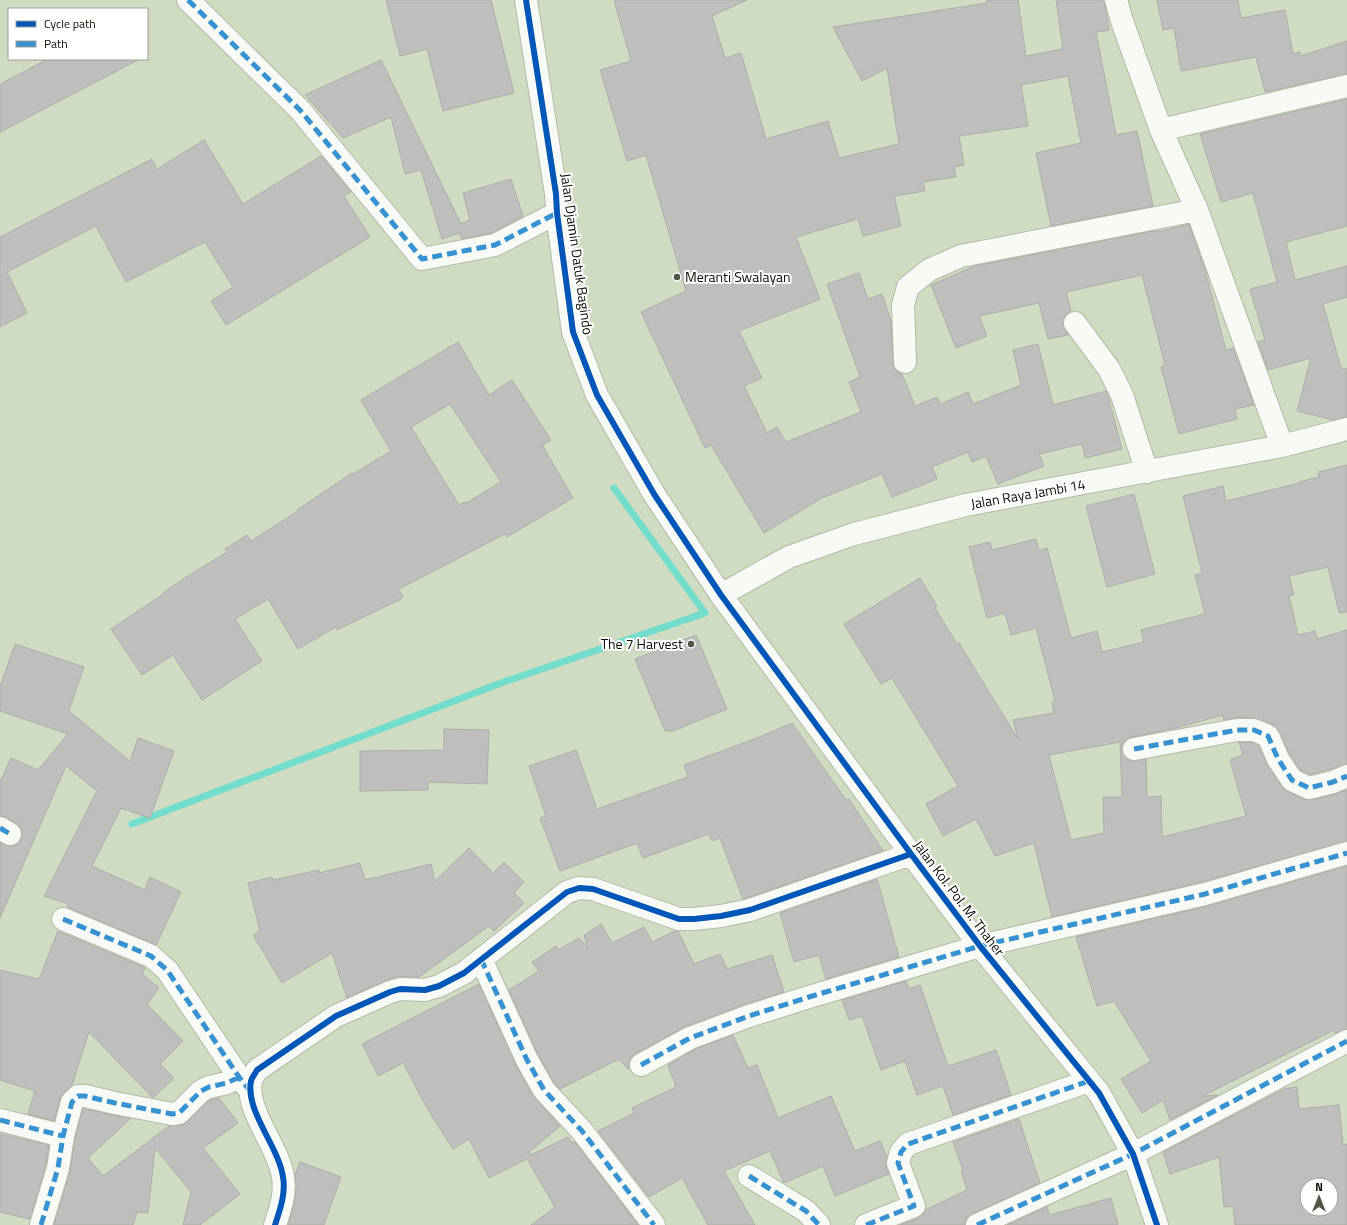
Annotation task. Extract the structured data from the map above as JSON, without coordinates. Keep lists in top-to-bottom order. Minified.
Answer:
{"streets":{"street":["Jalan Djamin Datuk Bagindo","Jalan Raya Jambi 14","Jalan Kol. Pol. M. Thaher"]},"crossings":[["Jalan Djamin Datuk Bagindo","Jalan Raya Jambi 14"],["Jalan Djamin Datuk Bagindo","Jalan Kol. Pol. M. Thaher"],["Jalan Raya Jambi 14","Jalan Kol. Pol. M. Thaher"]],"places":["Meranti Swalayan","The 7 Harvest"],"legend":["Cycle path","Path"],"north":"top"}
